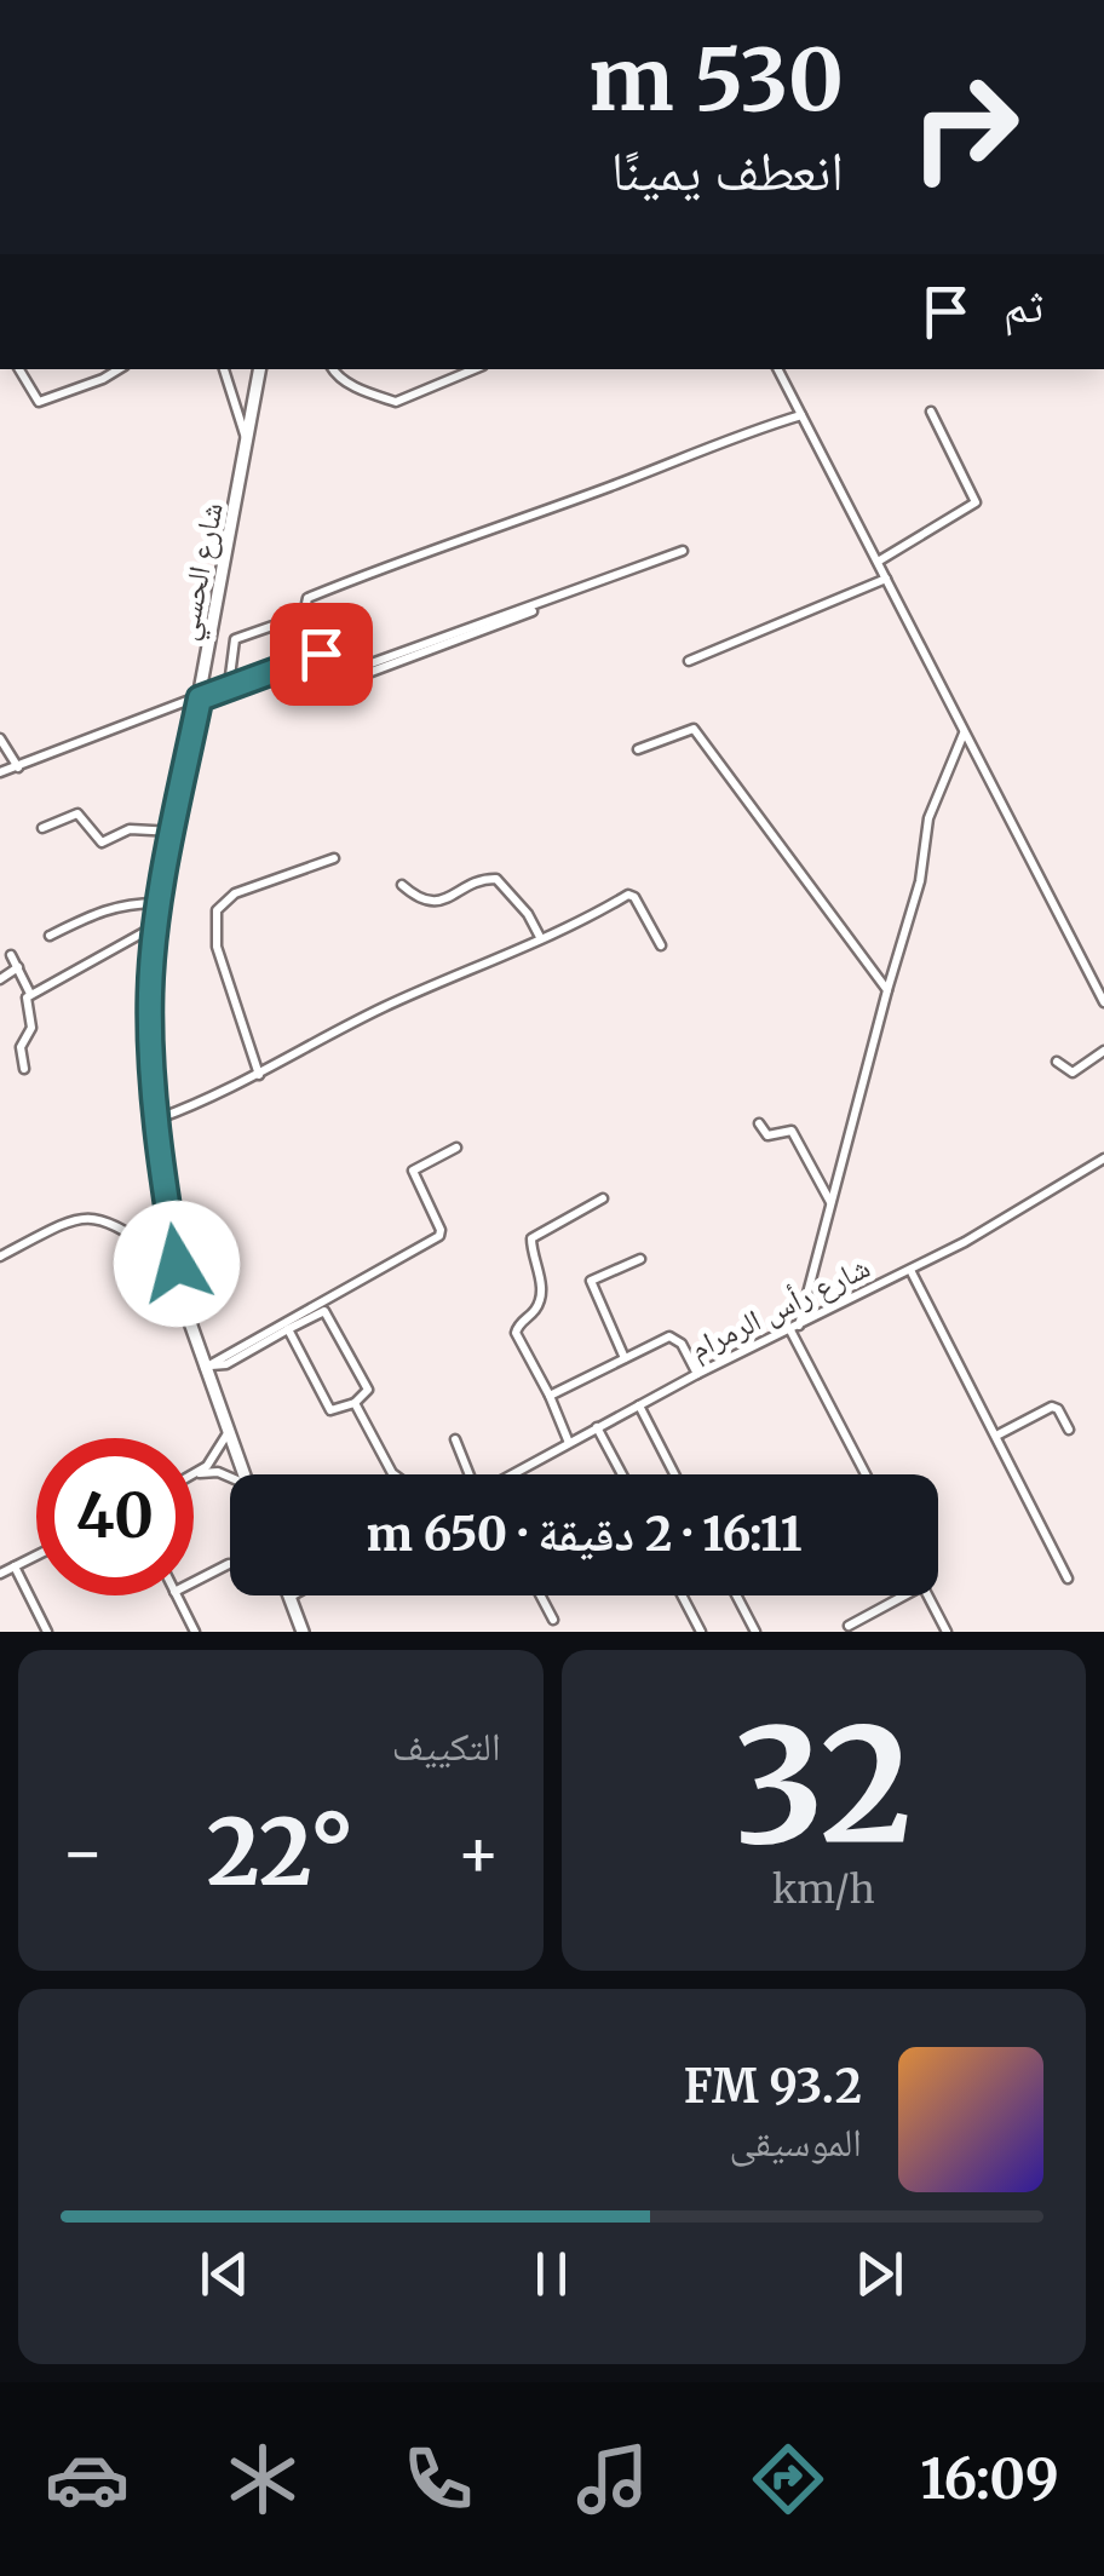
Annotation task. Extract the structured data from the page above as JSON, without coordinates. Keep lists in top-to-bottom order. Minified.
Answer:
{"streets":{"street":["شارع الحسي","شارع رأس الرمرام"]},"page":{"turn":["530 m","انعطف يمينًا"],"then":"ثم","limit":"40","trip":"16:11 · 2 دقيقة · 650 m","tile":[["32","km/h"],"التكييف"],"heat":["−","22°","+"],"song":["93.2 FM","الموسيقى"],"tabs":"16:09"}}
